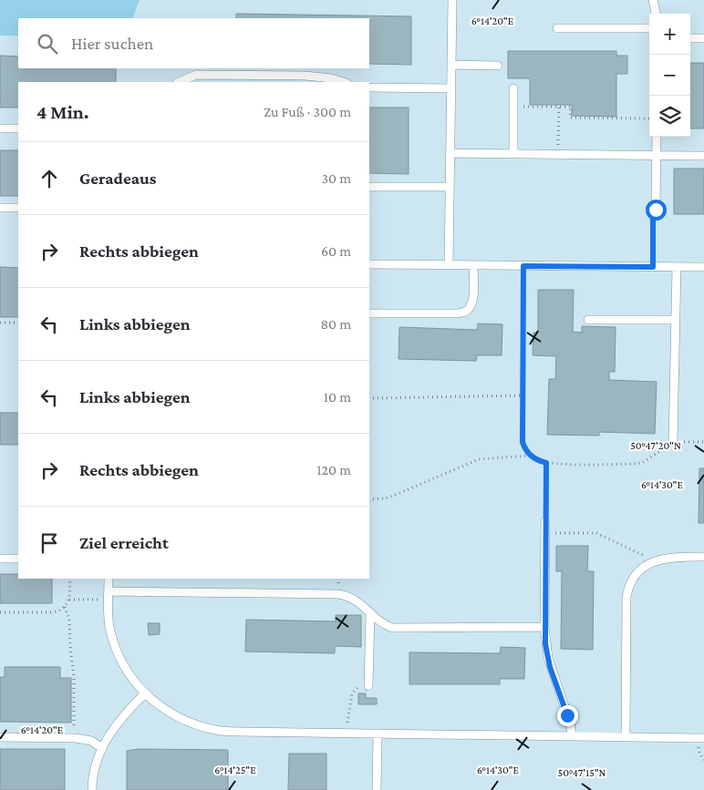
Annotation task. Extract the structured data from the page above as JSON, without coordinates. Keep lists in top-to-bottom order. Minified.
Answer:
{"page":{"map_buttons":["+","−"],"search":"Hier suchen","heading":["4 Min.","Zu Fuß · 300 m"],"list":[["Geradeaus","30 m"],["Rechts abbiegen","60 m"],["Links abbiegen","80 m"],["Links abbiegen","10 m"],["Rechts abbiegen","120 m"],"Ziel erreicht"]},"coordinates":["6°14'20\"E","50°47'20\"N","6°14'30\"E","6°14'25\"E","50°47'15\"N"]}
